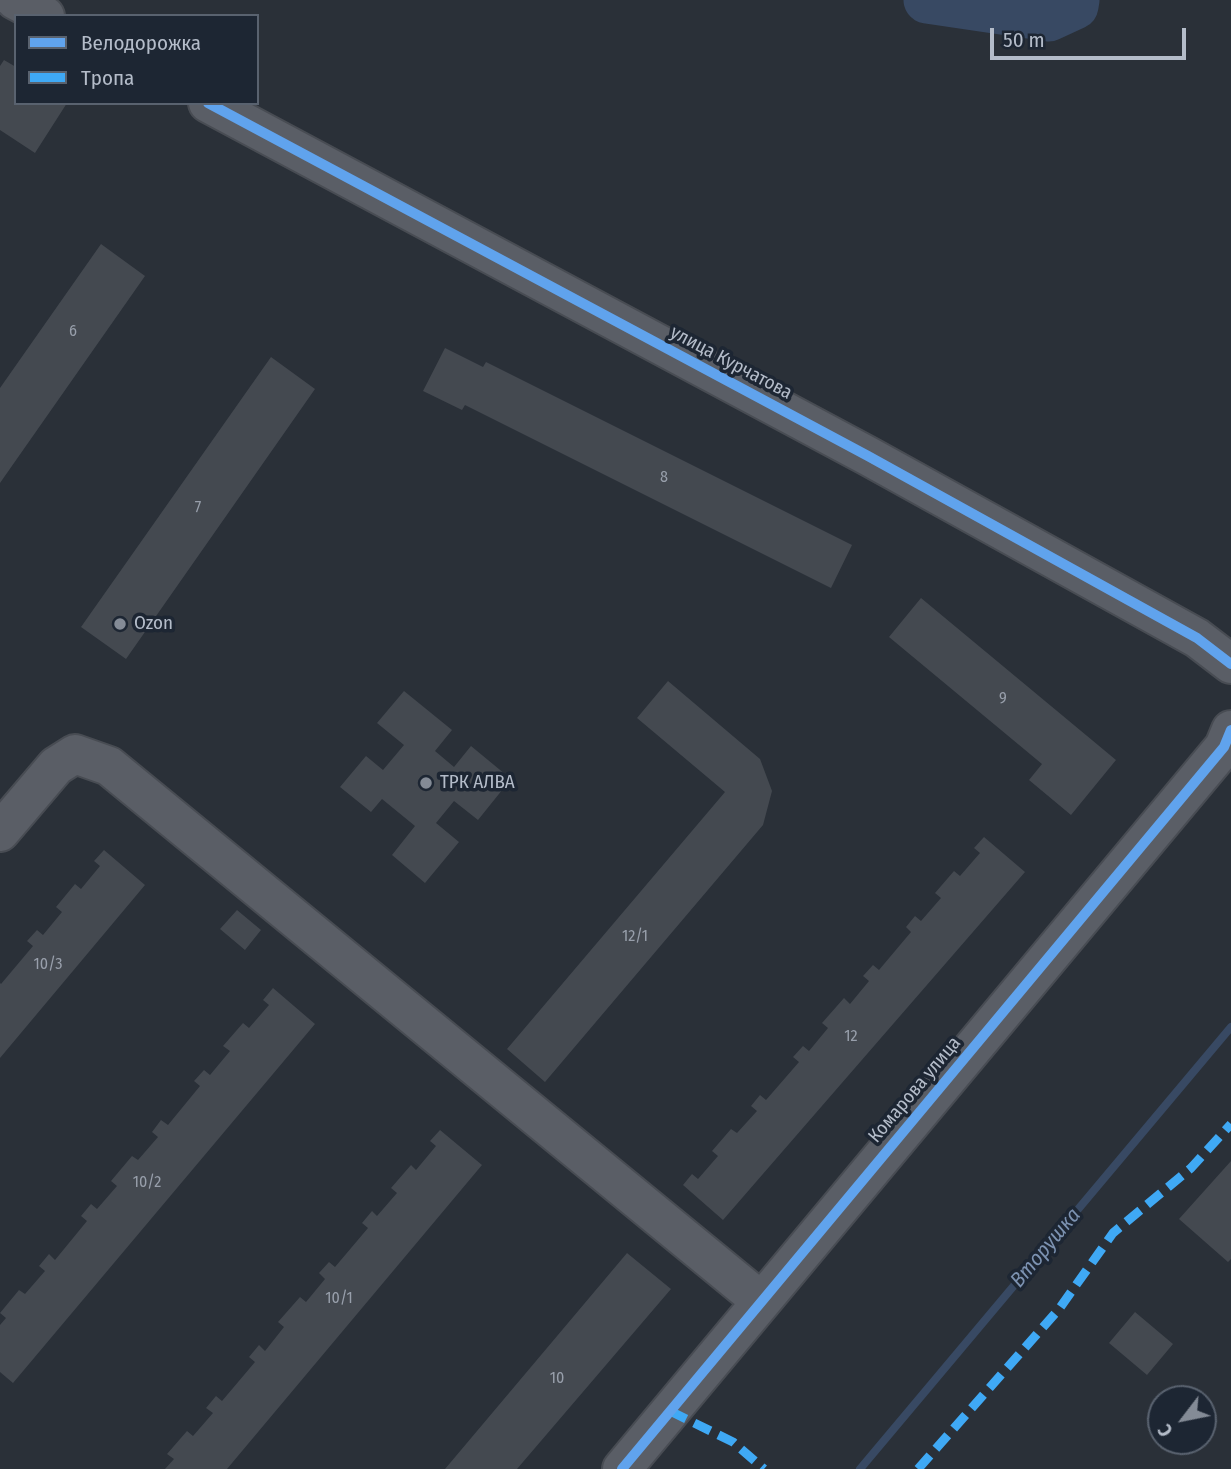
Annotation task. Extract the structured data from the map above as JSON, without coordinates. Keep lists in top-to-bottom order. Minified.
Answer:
{"streets":{"street":["улица Курчатова","Комарова улица"]},"water":["Вторушка"],"places":["Ozon","ТРК АЛВА"],"house_numbers":["6","8","7","9","12/1","10/3","12","10/2","10/1","10"],"legend":["Велодорожка","Тропа"],"scale_bar":"50 m","north":"bottom left"}
